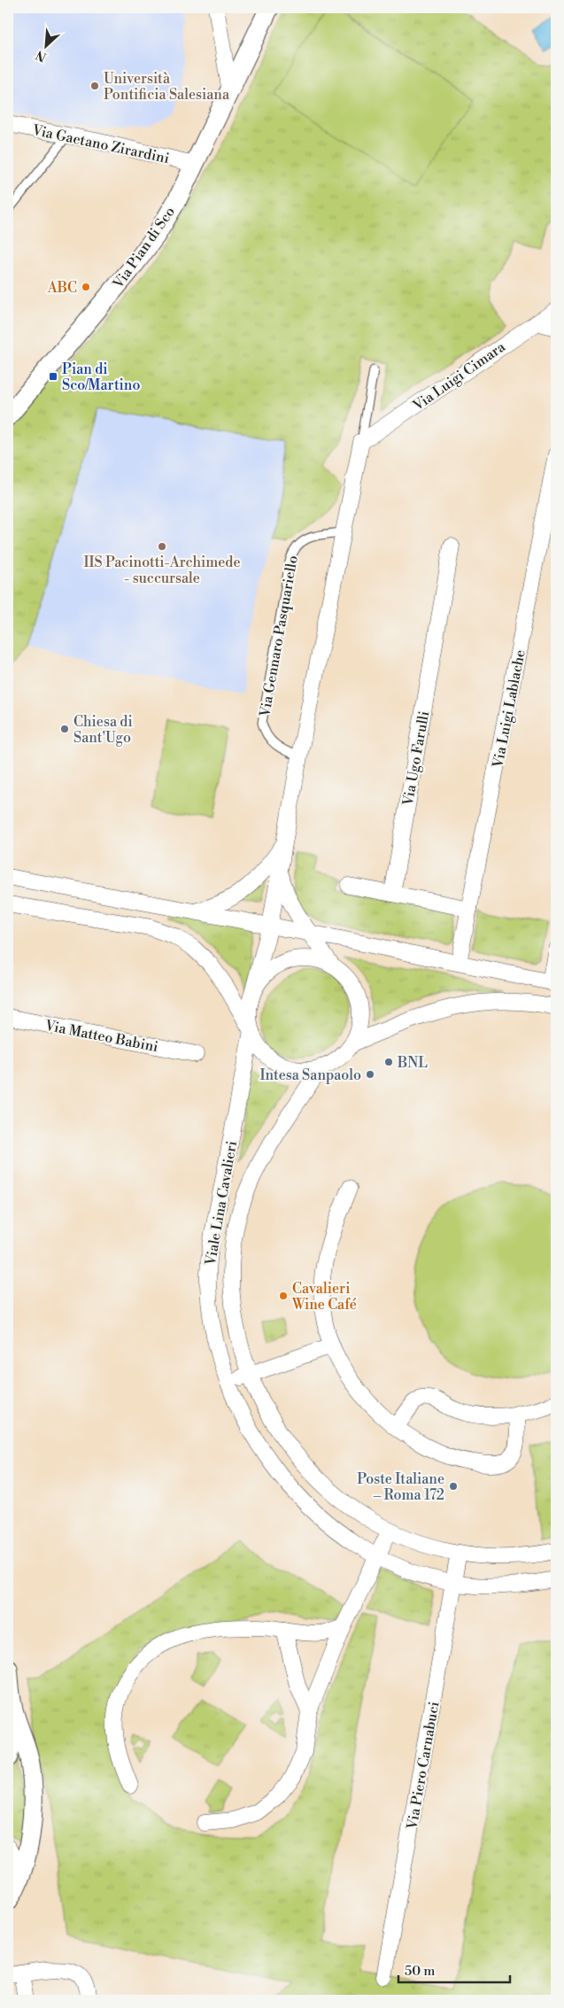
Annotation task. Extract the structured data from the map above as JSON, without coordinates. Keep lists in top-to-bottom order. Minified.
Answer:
{"streets":{"street":["Via Gaetano Zirardini","Via Pian di Sco","Via Luigi Cimara","Via Luigi Lablache","Via Ugo Farulli","Via Matteo Babini","Viale Lina Cavalieri","Via Piero Carnabuci"],"lane":["Via Gennaro Pasquariello"]},"crossings":[["Via Gaetano Zirardini","Via Pian di Sco"],["Viale Lina Cavalieri","Via Piero Carnabuci"]],"places":{"other":["Università Pontificia Salesiana","ABC","IIS Pacinotti-Archimede - succursale","Chiesa di Sant'Ugo","BNL","Intesa Sanpaolo","Cavalieri Wine Café","Poste Italiane – Roma 172"],"transit":["Pian di Sco/Martino"]},"scale_bar":"50 m","north":"bottom left"}
